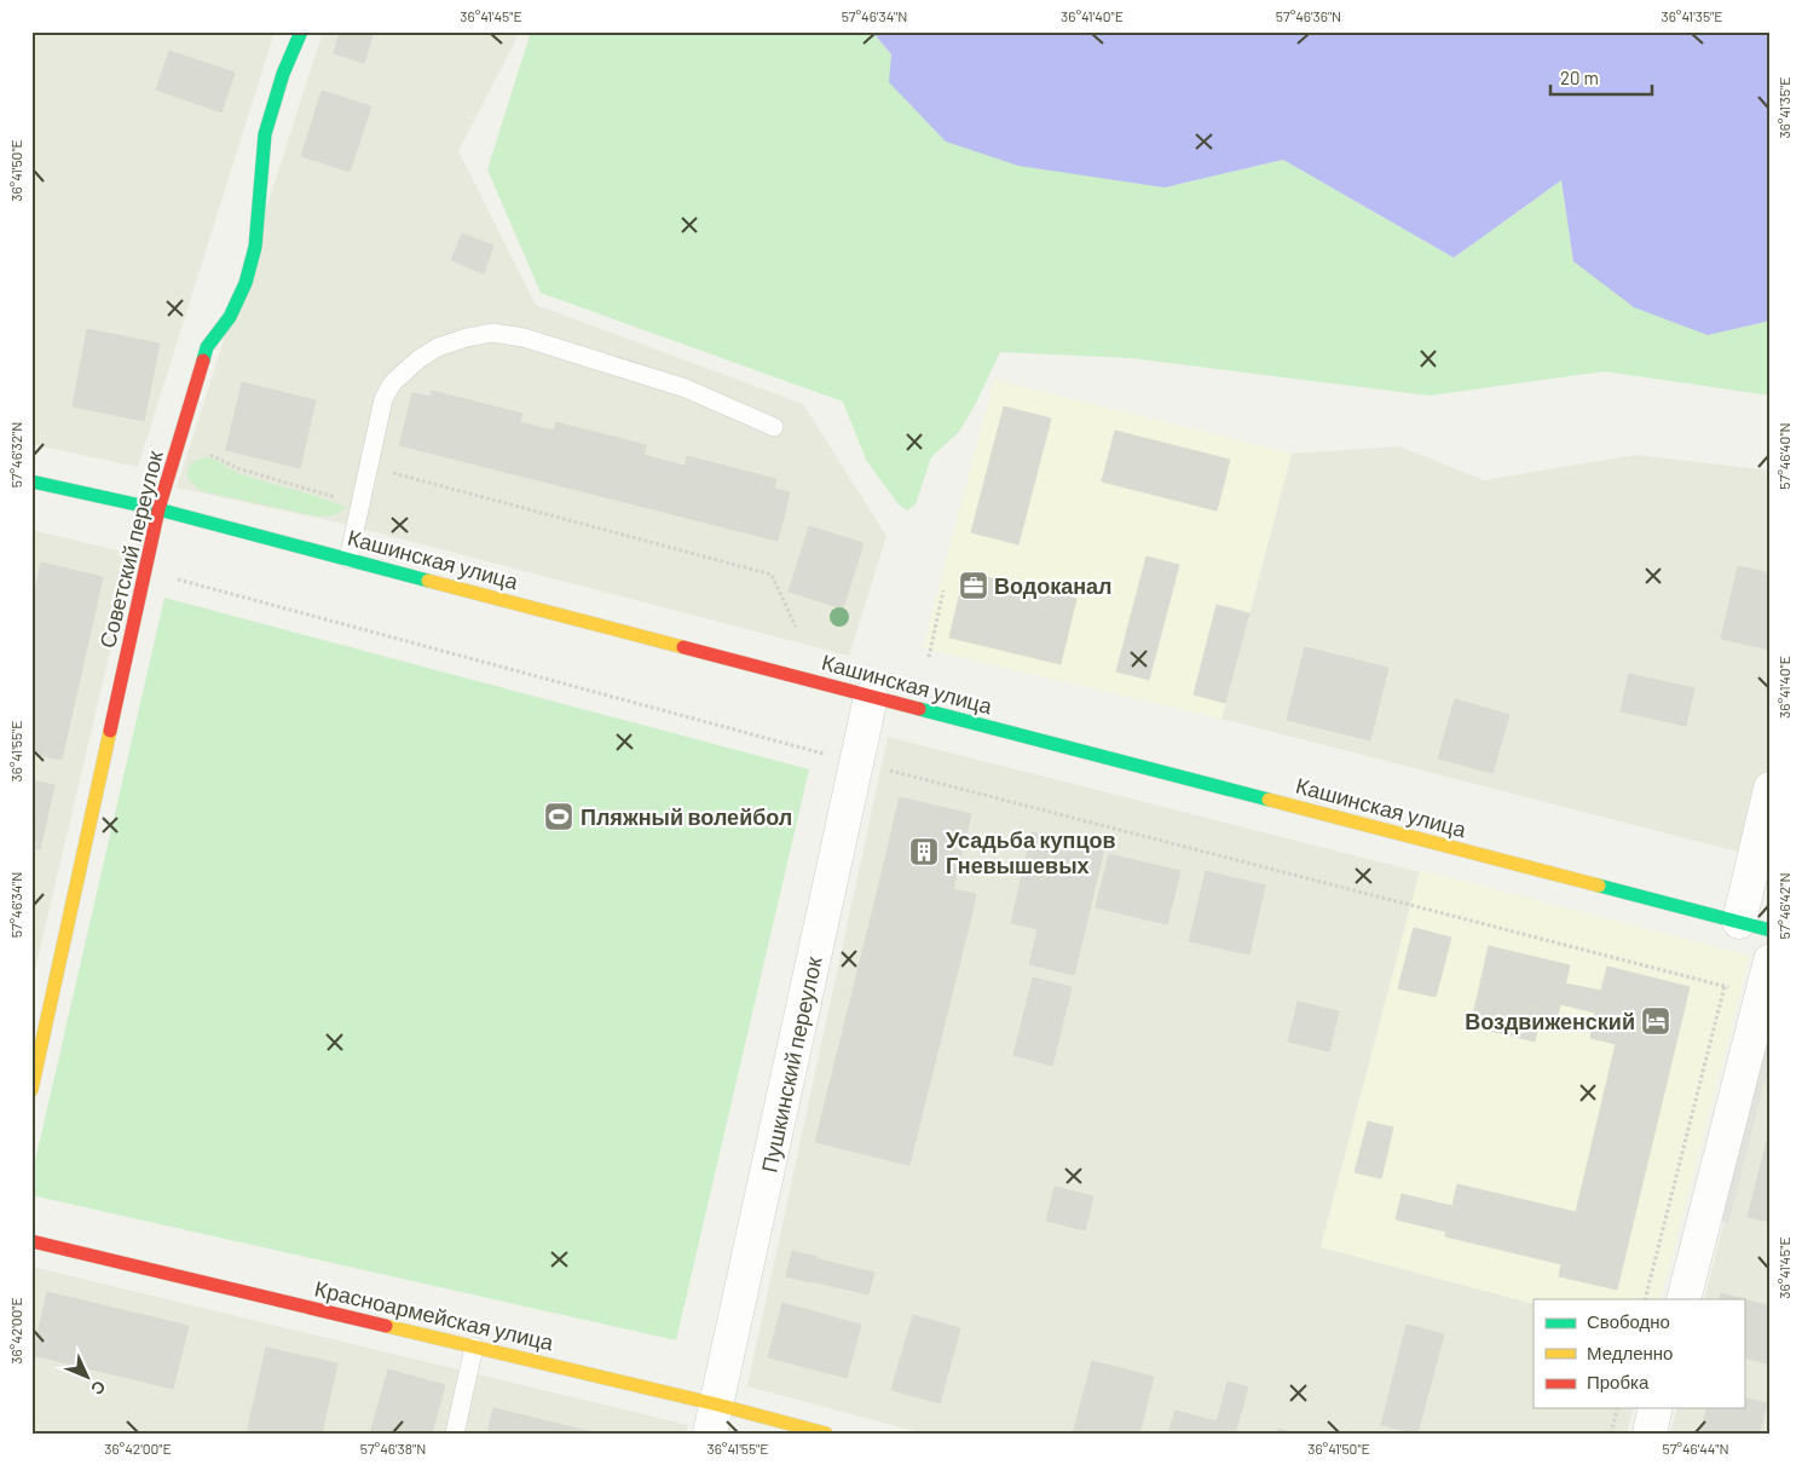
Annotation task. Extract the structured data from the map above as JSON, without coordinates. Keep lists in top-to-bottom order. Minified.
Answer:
{"streets":{"street":["Советский переулок","Кашинская улица","Пушкинский переулок","Красноармейская улица"]},"crossings":[["Советский переулок","Кашинская улица"],["Кашинская улица","Пушкинский переулок"],["Пушкинский переулок","Красноармейская улица"]],"places":{"office":["Водоканал"],"sports":["Пляжный волейбол"],"building":["Усадьба купцов Гневышевых"],"hotel":["Воздвиженский"]},"legend":["Свободно","Медленно","Пробка"],"scale_bar":"20 m","north":"bottom right","coordinates":["36°41'45\"E","57°46'34\"N","36°41'40\"E","57°46'36\"N","36°41'35\"E","36°41'50\"E","57°46'32\"N","57°46'40\"N","36°41'55\"E","57°46'42\"N","36°42'00\"E","57°46'38\"N","57°46'44\"N"]}
